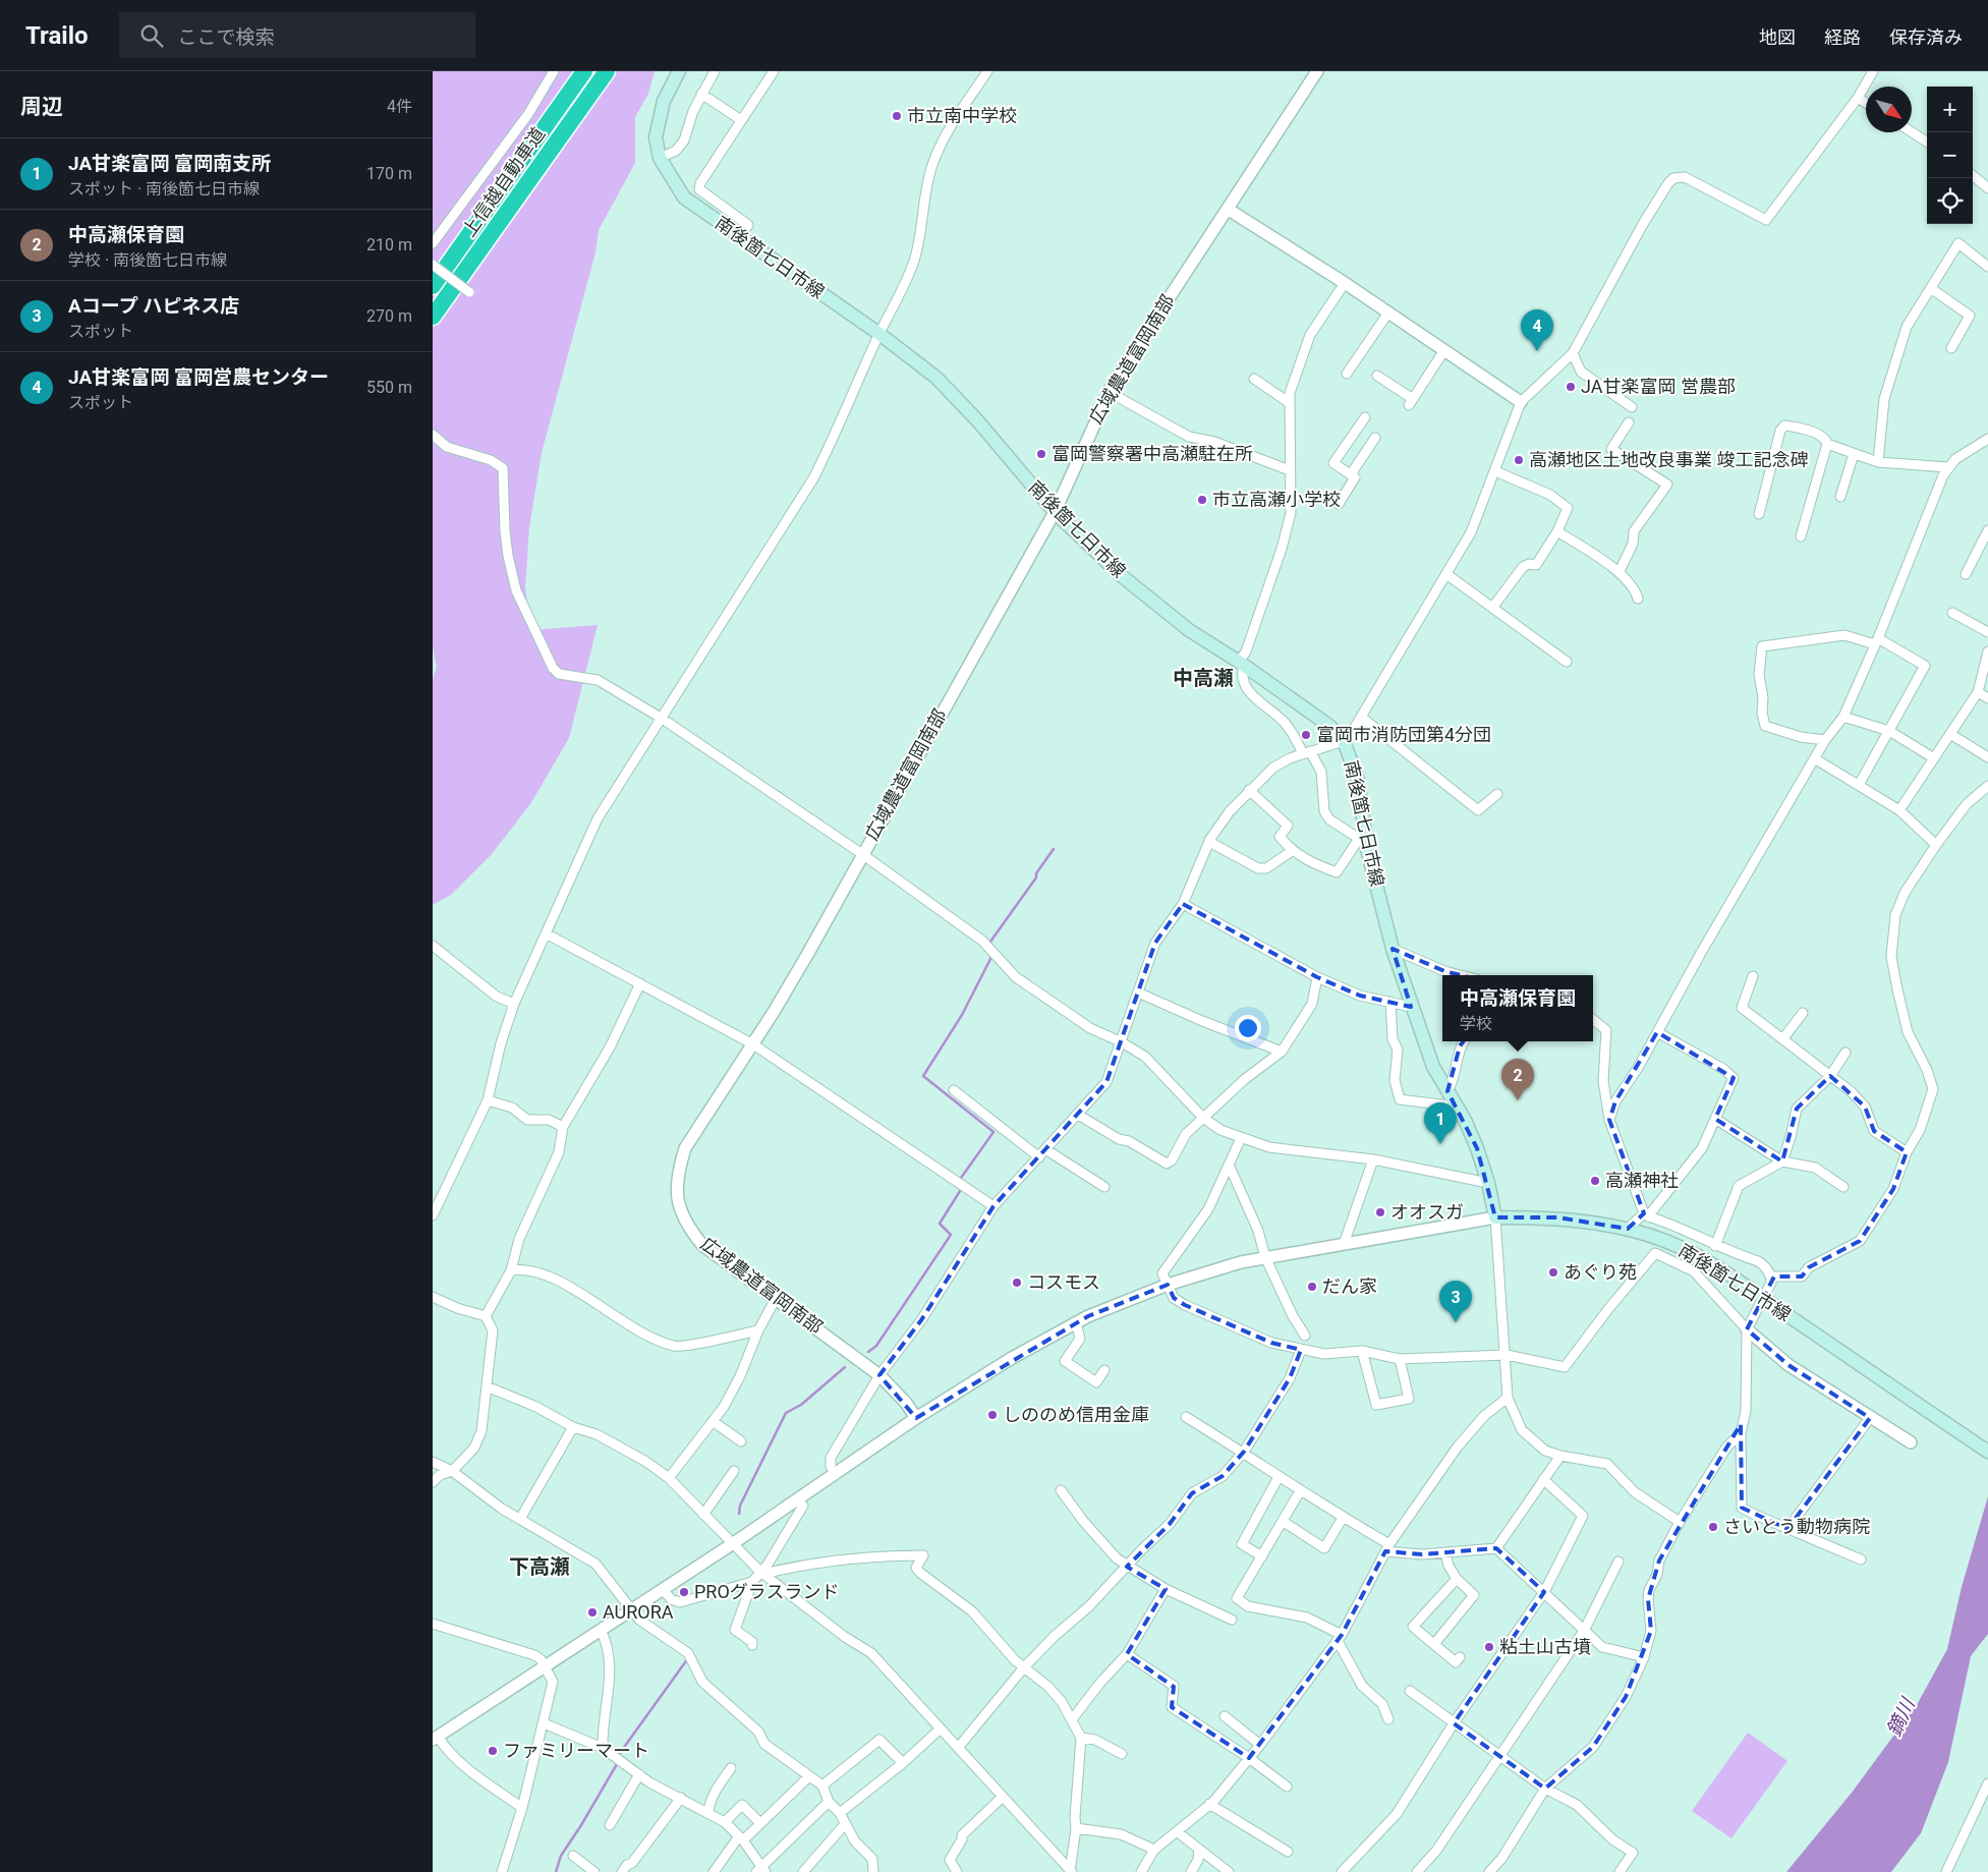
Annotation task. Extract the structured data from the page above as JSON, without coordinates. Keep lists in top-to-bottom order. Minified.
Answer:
{"streets":{"highway":["上信越自動車道"],"main road":["南後箇七日市線"],"street":["広域農道富岡南部"]},"crossings":[["南後箇七日市線","広域農道富岡南部"]],"districts":["中高瀬","下高瀬"],"water":["鏑川"],"places":["市立南中学校","JA甘楽富岡 営農部","富岡警察署中高瀬駐在所","高瀬地区土地改良事業 竣工記念碑","市立高瀬小学校","富岡市消防団第4分団","高瀬神社","オオスガ","あぐり苑","コスモス","だん家","しののめ信用金庫","さいとう動物病院","PROグラスランド","AURORA","粘土山古墳","ファミリーマート"],"north":"bottom right","page":{"header":"Trailo","search":"ここで検索","nav":["地図","経路","保存済み"],"heading":["周辺","4件"],"map_buttons":["+","−"],"list":[{"mark":"1","name":"JA甘楽富岡 富岡南支所","note":"スポット · 南後箇七日市線","value":"170 m"},{"mark":"2","name":"中高瀬保育園","note":"学校 · 南後箇七日市線","value":"210 m"},{"mark":"3","name":"Aコープ ハピネス店","note":"スポット","value":"270 m"},{"mark":"4","name":"JA甘楽富岡 富岡営農センター","note":"スポット","value":"550 m"}],"pins":["4","2","1","3"],"popup":["中高瀬保育園","学校"]}}
